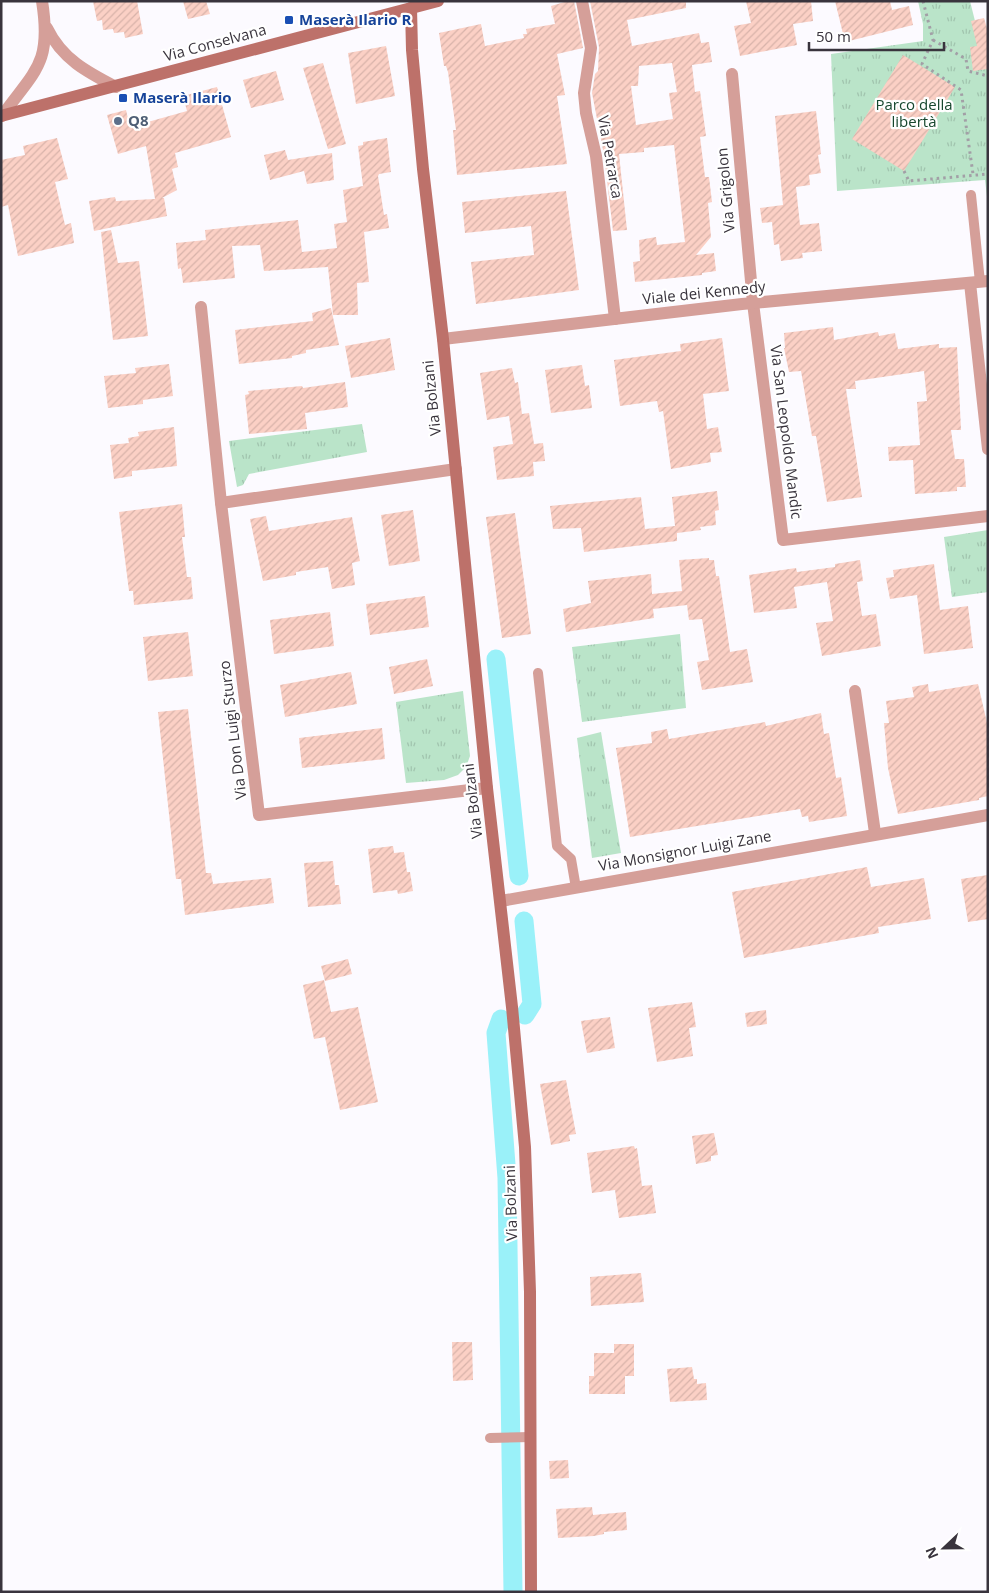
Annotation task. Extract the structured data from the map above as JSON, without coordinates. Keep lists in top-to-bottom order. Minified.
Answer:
{"streets":{"street":["Via Conselvana","Via Petrarca","Via Grigolon","Viale dei Kennedy","Via Bolzani","Via San Leopoldo Mandic","Via Don Luigi Sturzo","Via Monsignor Luigi Zane"]},"crossings":[["Via Conselvana","Via Bolzani"],["Via Petrarca","Viale dei Kennedy"],["Via Grigolon","Viale dei Kennedy"],["Via Grigolon","Via San Leopoldo Mandic"],["Viale dei Kennedy","Via Bolzani"],["Viale dei Kennedy","Via San Leopoldo Mandic"],["Via Bolzani","Via Don Luigi Sturzo"],["Via Bolzani","Via Monsignor Luigi Zane"]],"parks":["Parco della libertà"],"places":{"transit":["Maserà Ilario R","Maserà Ilario"],"other":["Q8"]},"scale_bar":"50 m","north":"left"}
